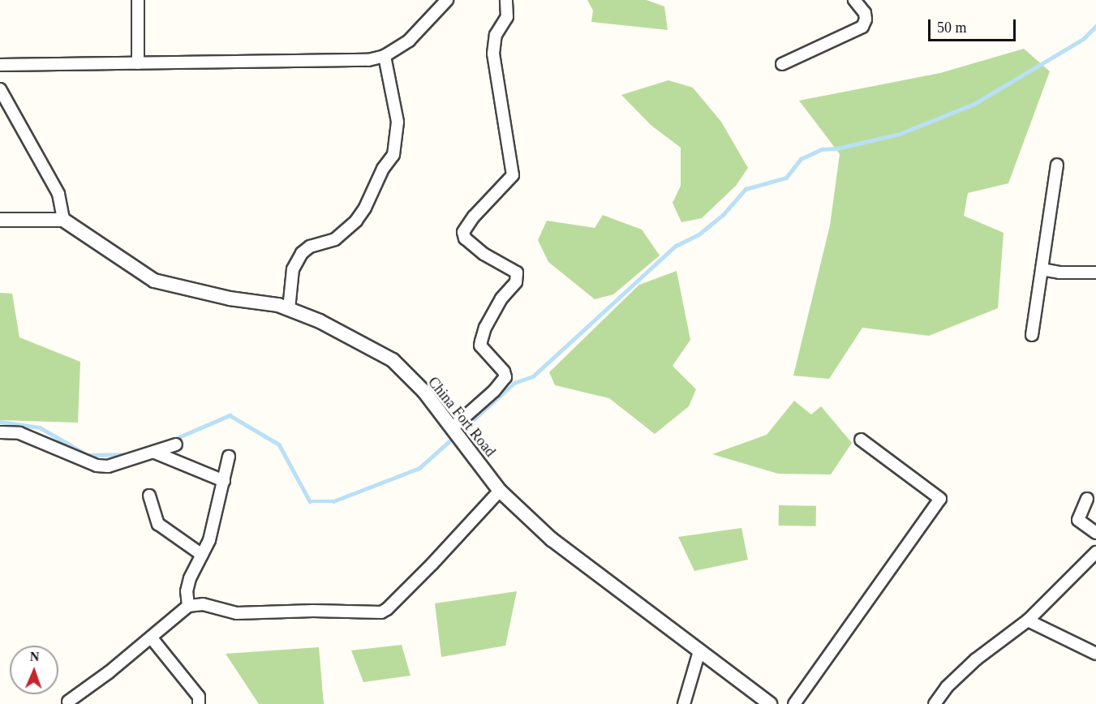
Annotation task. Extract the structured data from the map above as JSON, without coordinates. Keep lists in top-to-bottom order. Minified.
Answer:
{"streets":{"street":["China Fort Road"]},"scale_bar":"50 m","north":"top"}
